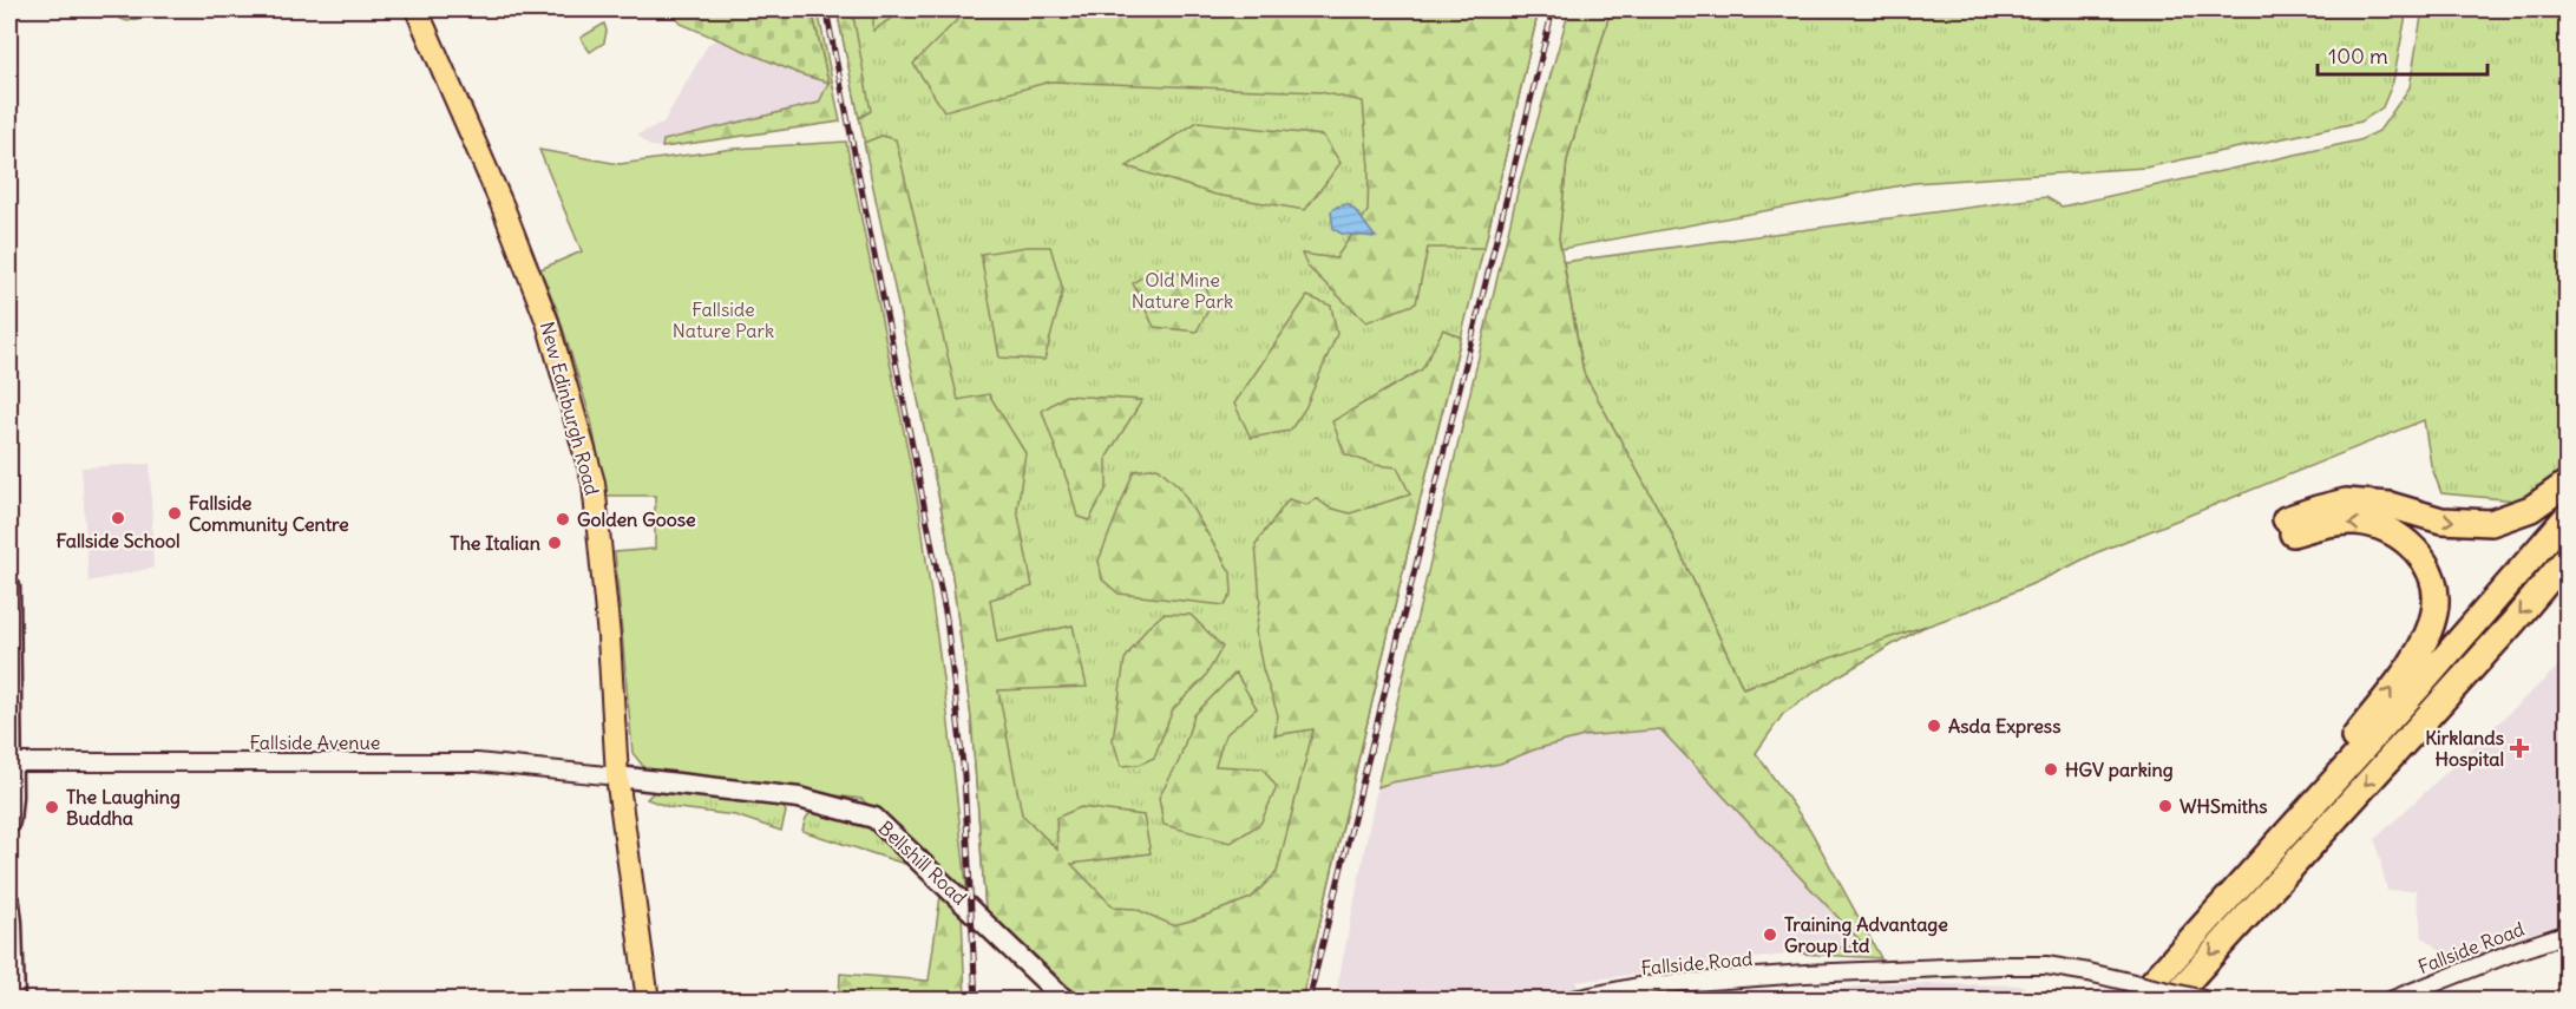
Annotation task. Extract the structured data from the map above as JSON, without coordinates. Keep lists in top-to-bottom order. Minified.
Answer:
{"streets":{"main road":["New Edinburgh Road","Bellshill Road"],"street":["Fallside Avenue","Fallside Road"]},"crossings":[["New Edinburgh Road","Fallside Avenue"],["New Edinburgh Road","Bellshill Road"],["Fallside Avenue","Bellshill Road"]],"parks":["Old Mine Nature Park","Fallside Nature Park"],"places":{"other":["Fallside Community Centre","Fallside School","Golden Goose","The Italian","Asda Express","HGV parking","WHSmiths","The Laughing Buddha","Training Advantage Group Ltd"],"health":["Kirklands Hospital"]},"scale_bar":"100 m"}
